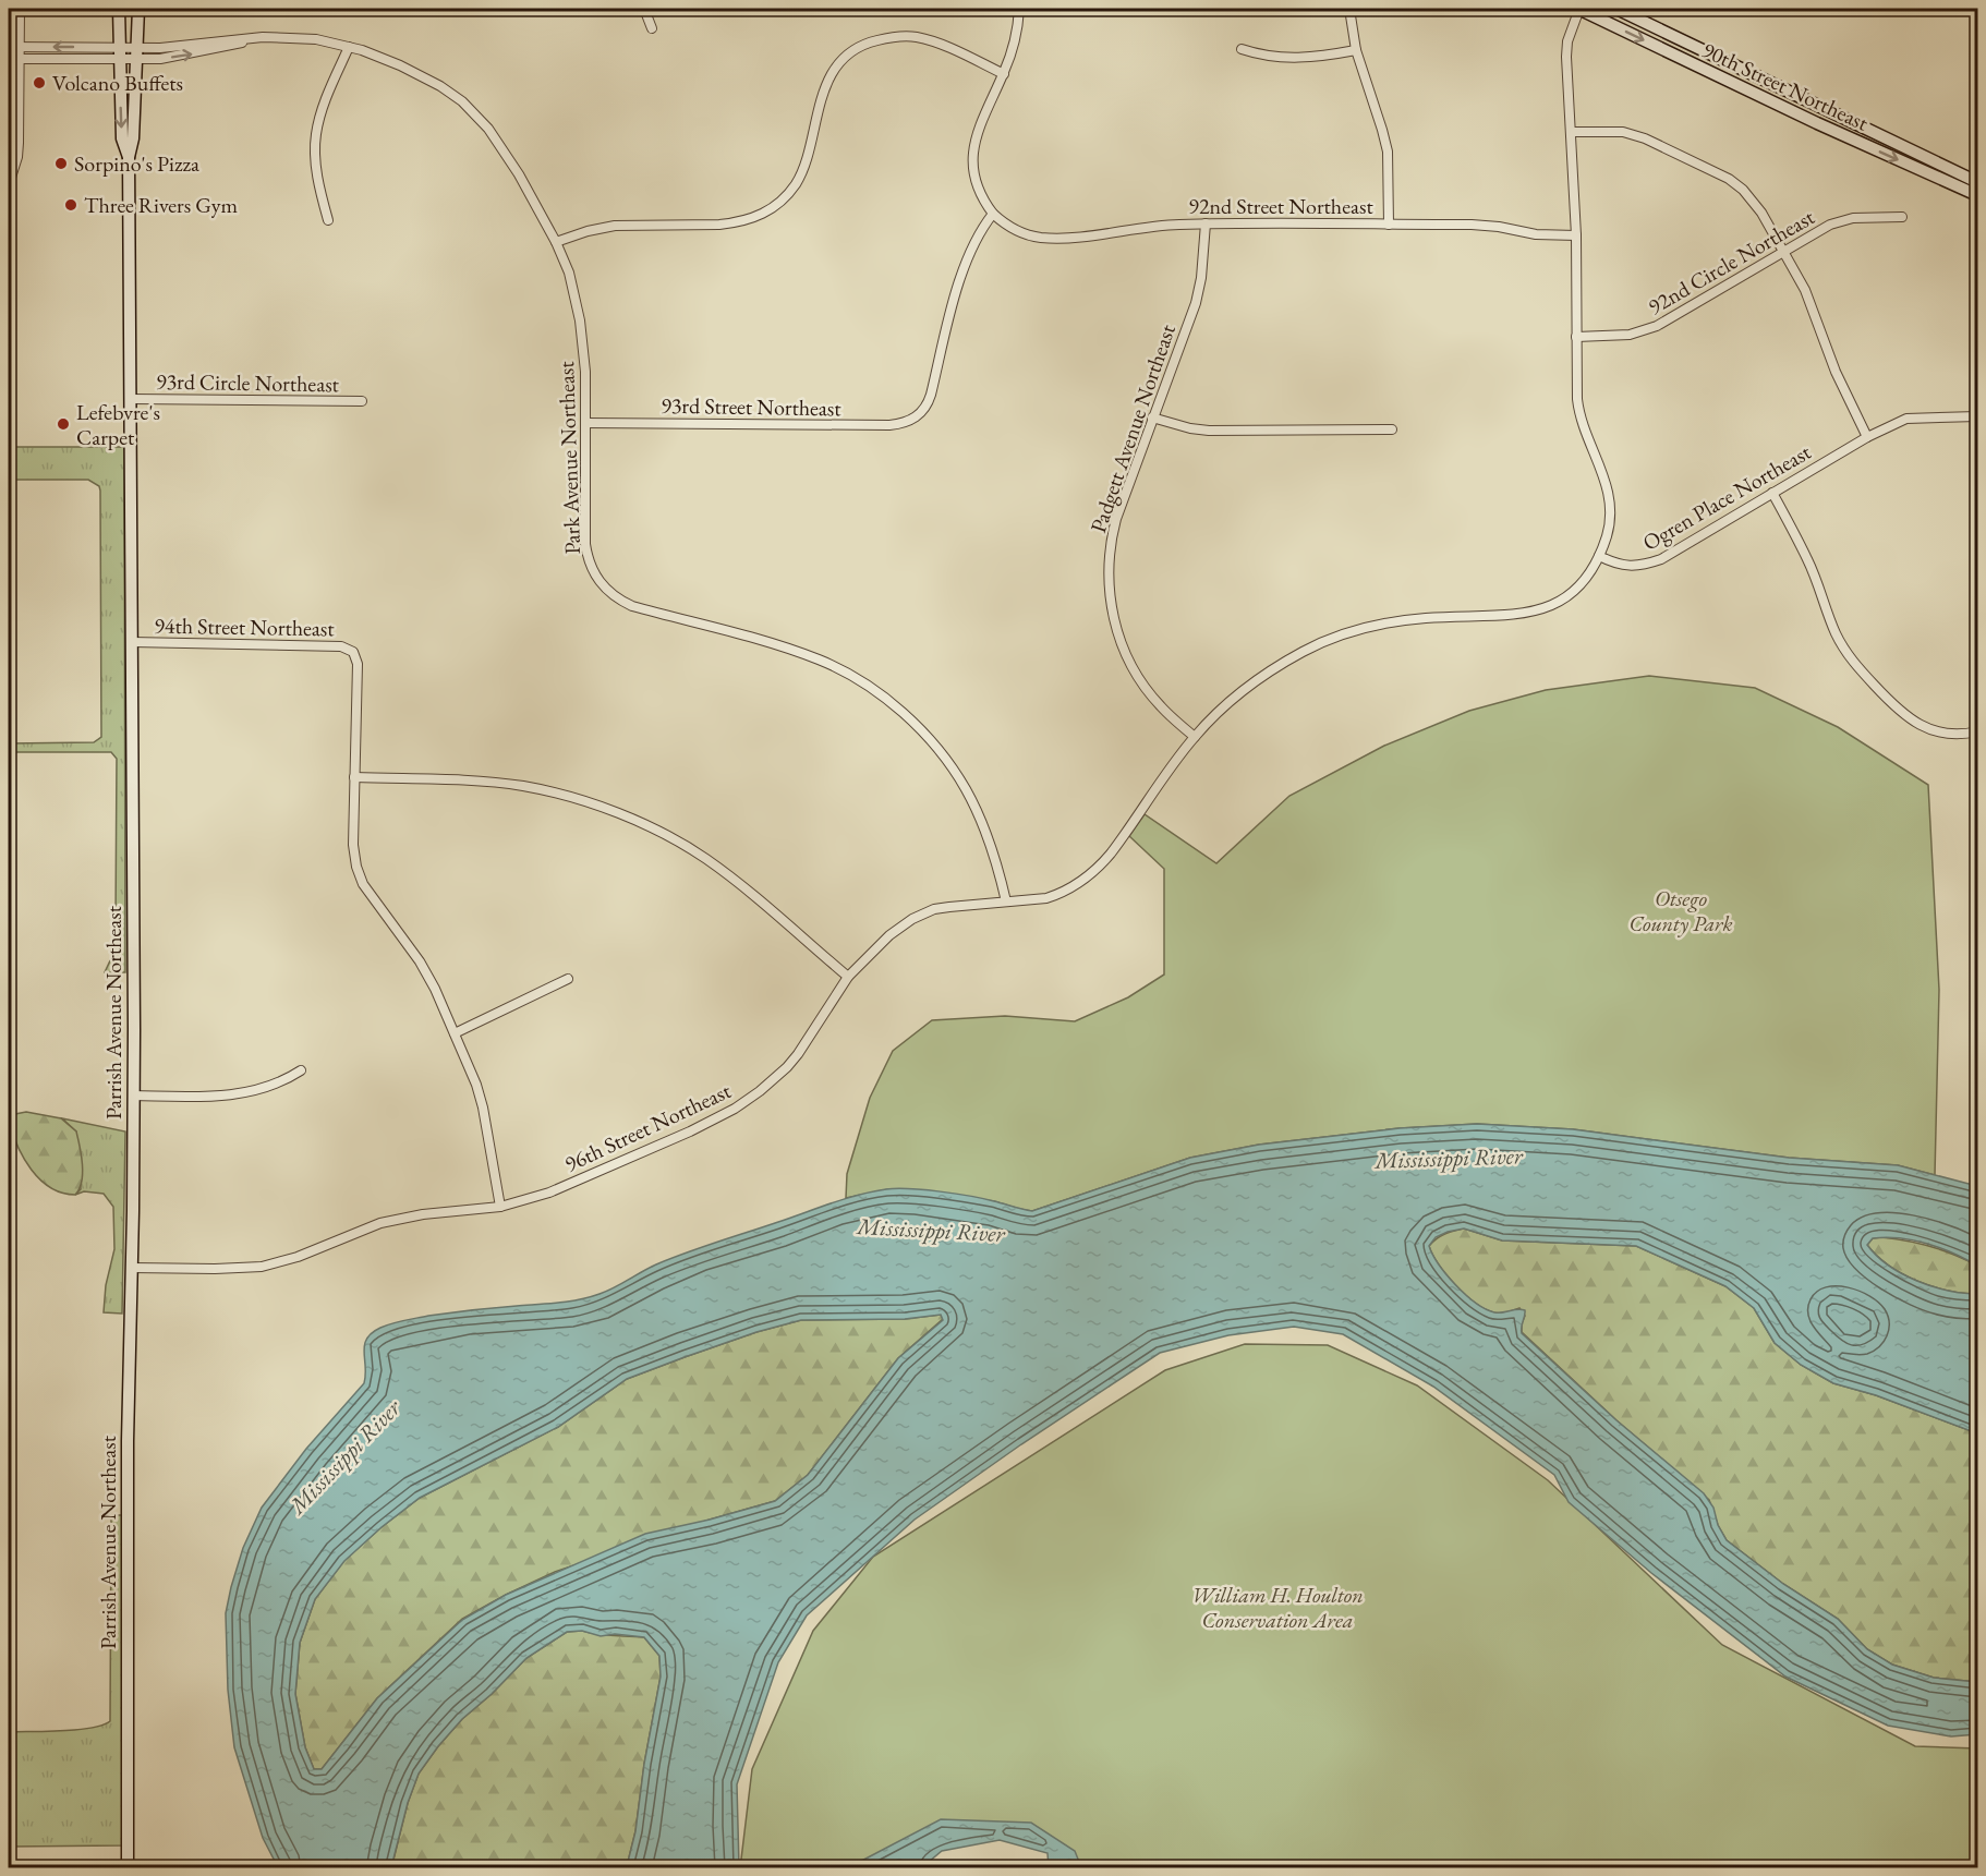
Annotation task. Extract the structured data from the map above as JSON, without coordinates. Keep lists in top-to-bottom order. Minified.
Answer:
{"streets":{"main road":["90th Street Northeast","Parrish Avenue Northeast"],"street":["92nd Street Northeast","92nd Circle Northeast","93rd Circle Northeast","93rd Street Northeast","Padgett Avenue Northeast","Park Avenue Northeast","Ogren Place Northeast","94th Street Northeast","96th Street Northeast"]},"crossings":[["90th Street Northeast","96th Street Northeast"],["92nd Street Northeast","93rd Street Northeast"],["92nd Street Northeast","Padgett Avenue Northeast"],["92nd Street Northeast","96th Street Northeast"],["92nd Circle Northeast","96th Street Northeast"],["93rd Circle Northeast","Parrish Avenue Northeast"],["93rd Street Northeast","Park Avenue Northeast"],["Padgett Avenue Northeast","96th Street Northeast"],["Park Avenue Northeast","Parrish Avenue Northeast"],["Park Avenue Northeast","96th Street Northeast"],["Ogren Place Northeast","96th Street Northeast"],["94th Street Northeast","Parrish Avenue Northeast"],["Parrish Avenue Northeast","96th Street Northeast"]],"water":["Mississippi River"],"parks":["Otsego County Park","William H. Houlton Conservation Area"],"places":["Volcano Buffets","Sorpino's Pizza","Three Rivers Gym","Lefebvre's Carpet"]}
